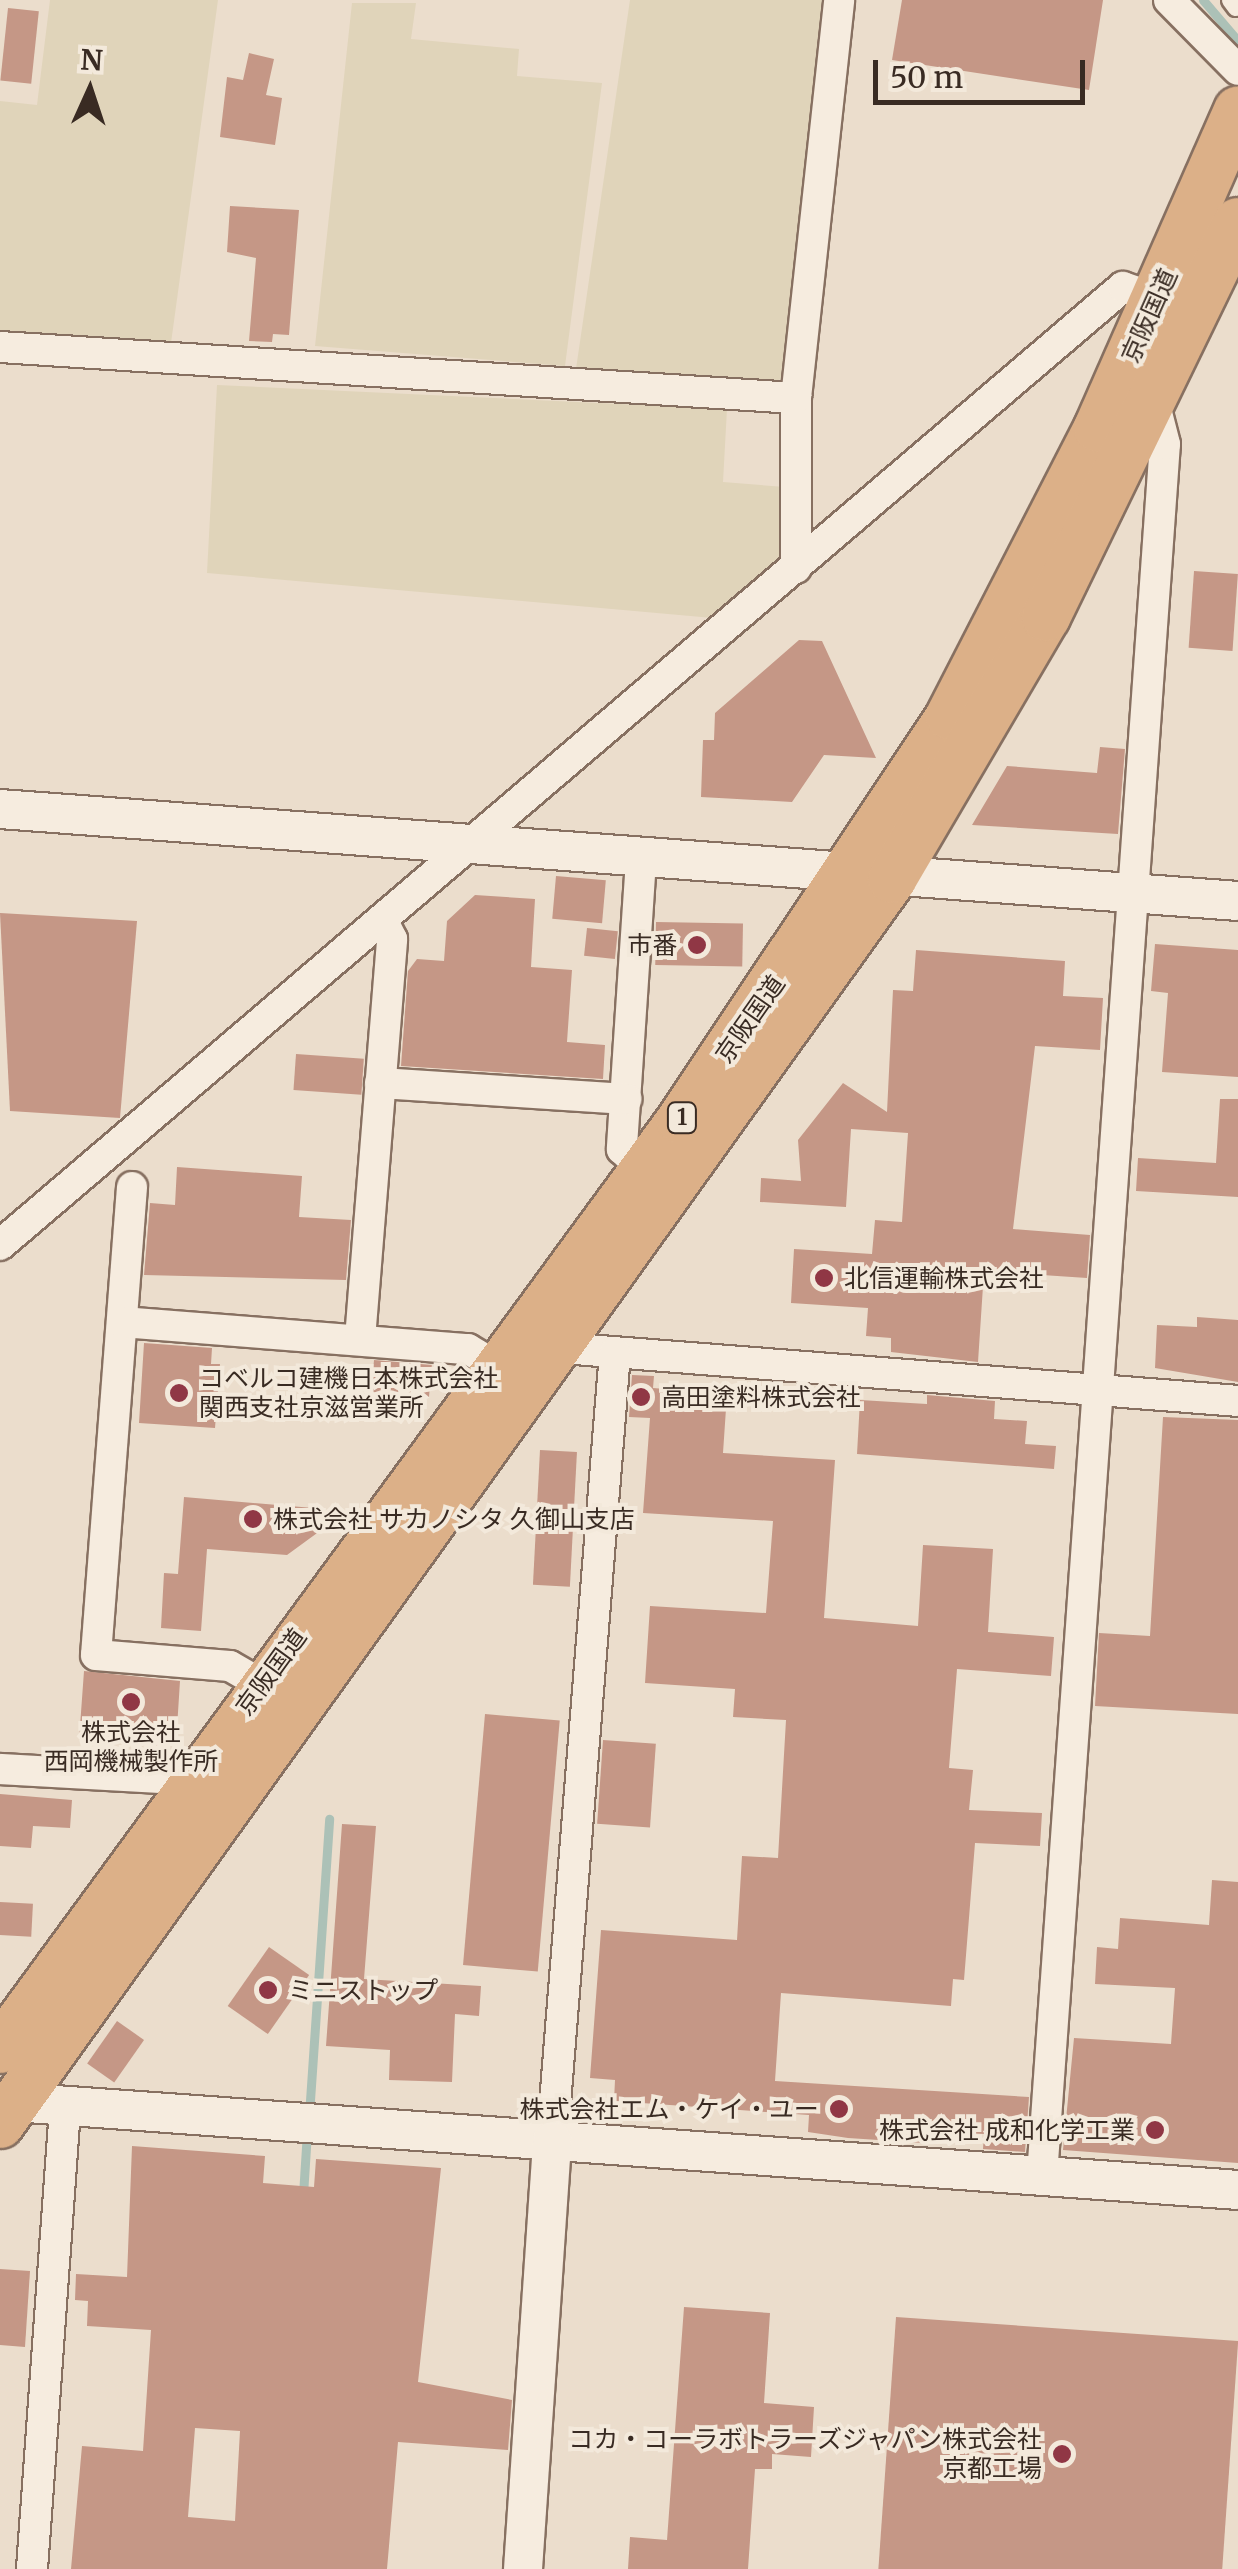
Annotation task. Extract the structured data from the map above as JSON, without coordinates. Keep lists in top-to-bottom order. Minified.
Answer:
{"streets":{"highway":["京阪国道","1"]},"places":["市番","北信運輸株式会社","コベルコ建機日本株式会社 関西支社京滋営業所","高田塗料株式会社","株式会社 サカノシタ 久御山支店","株式会社 西岡機械製作所","ミニストップ","株式会社エム・ケイ・ユー","株式会社 成和化学工業","コカ・コーラボトラーズジャパン株式会社 京都工場"],"scale_bar":"50 m","north":"top"}
